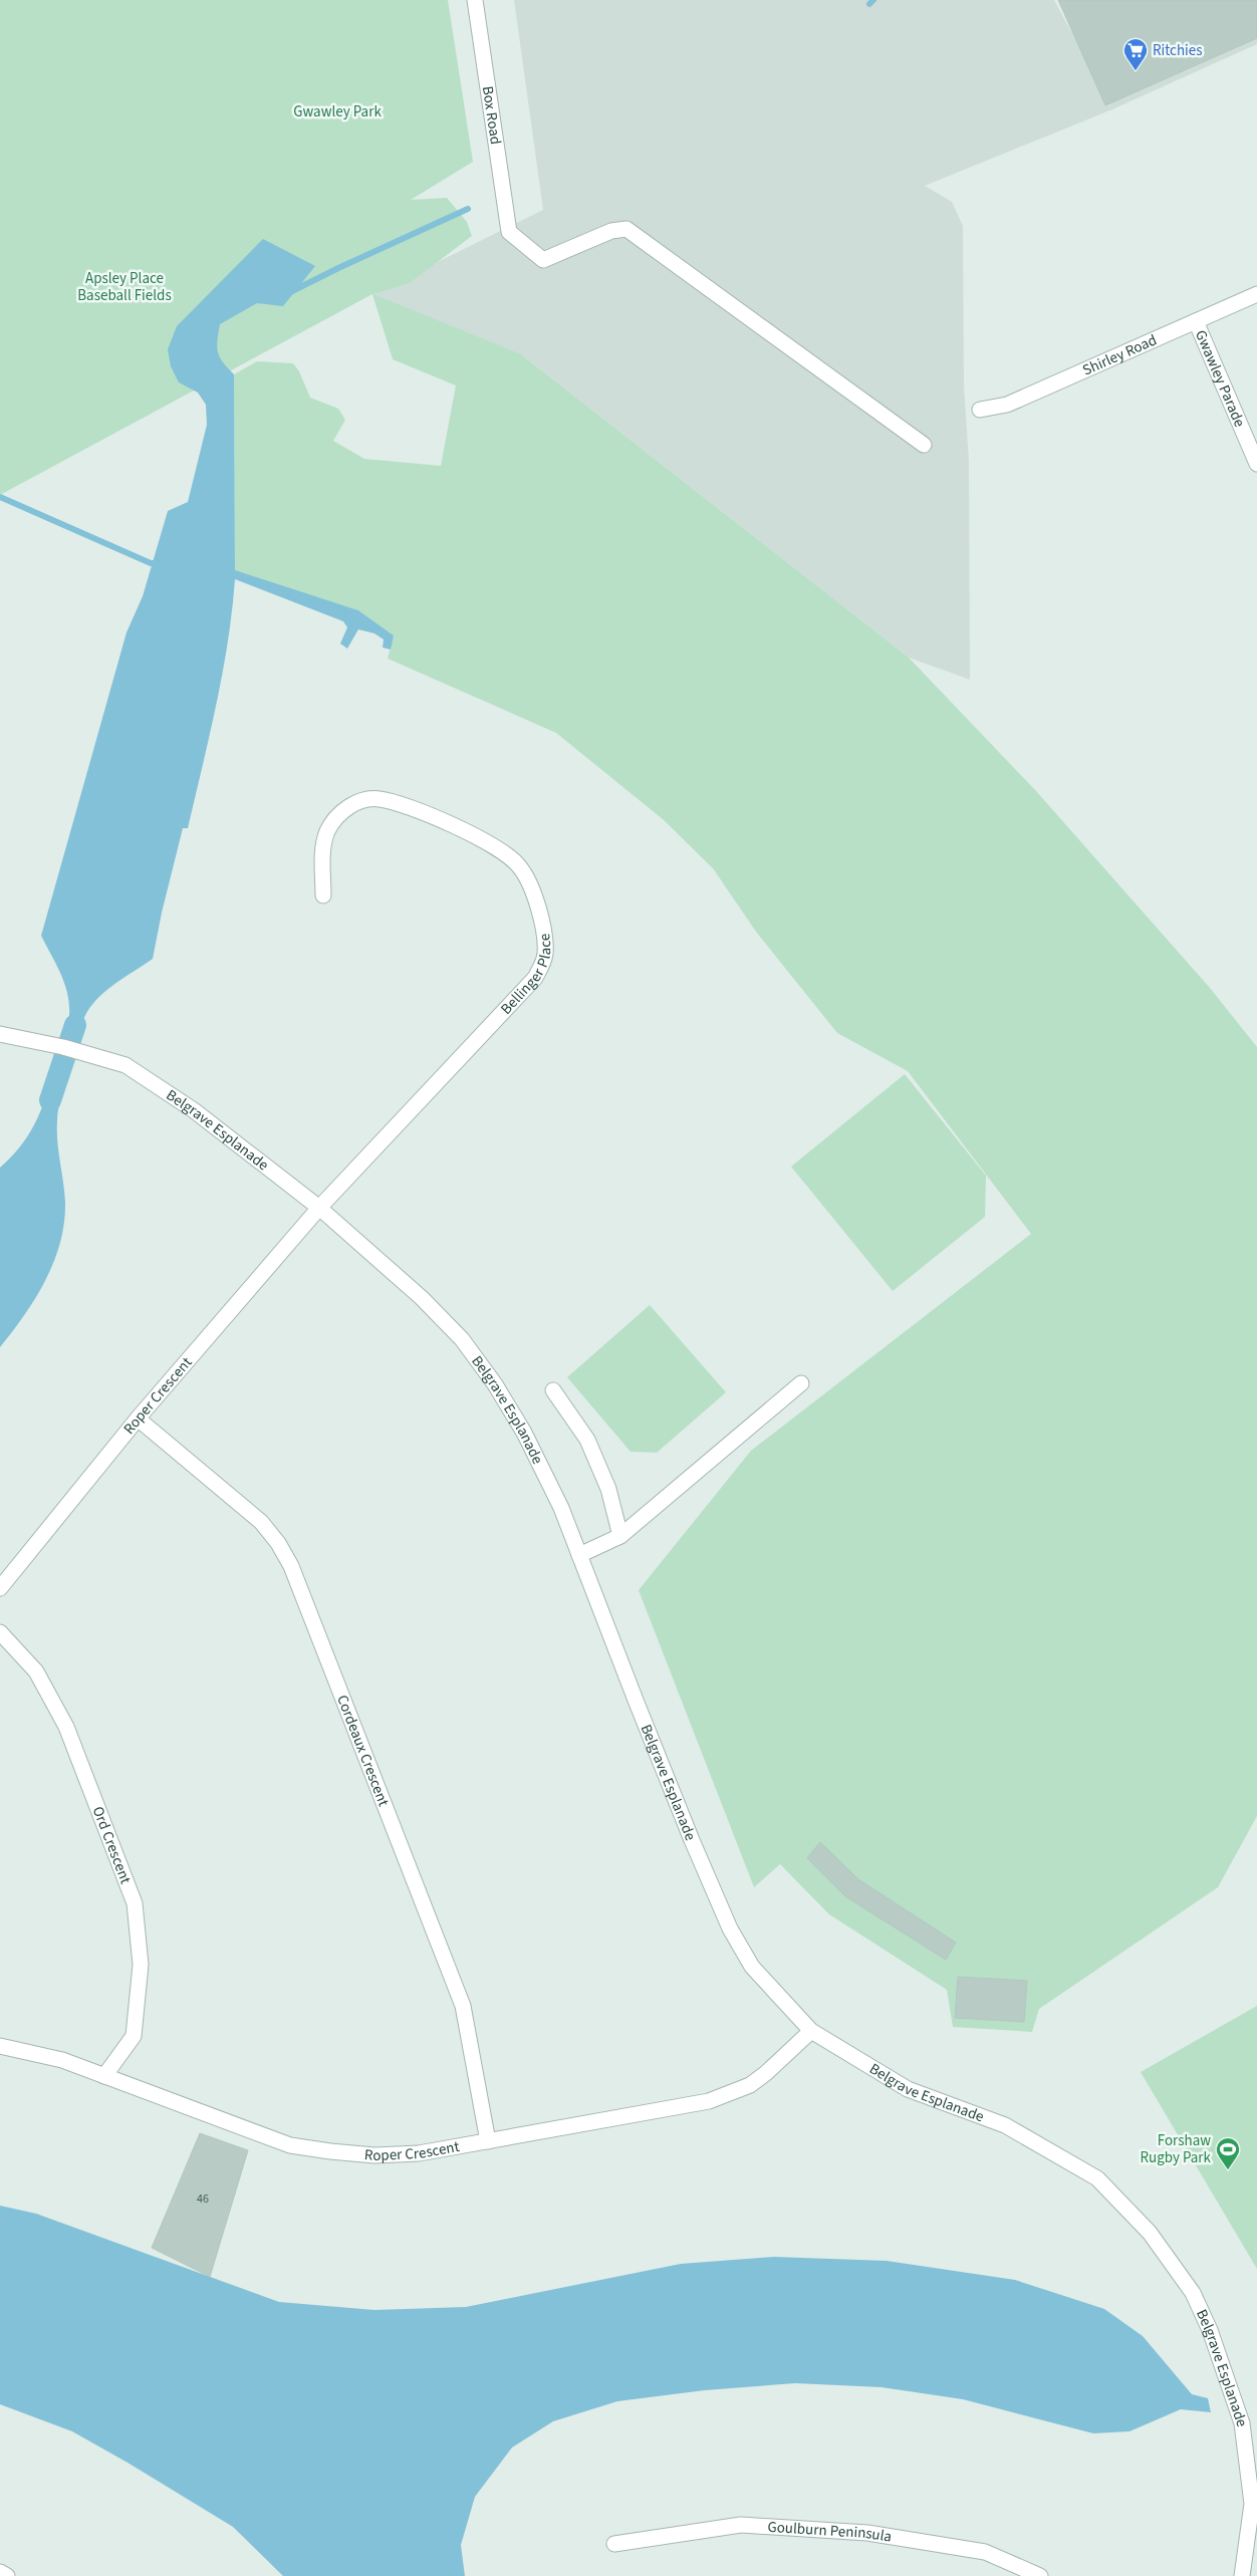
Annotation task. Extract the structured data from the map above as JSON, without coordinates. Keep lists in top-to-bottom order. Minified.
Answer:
{"streets":{"street":["Box Road","Shirley Road","Gwawley Parade","Bellinger Place","Belgrave Esplanade","Roper Crescent","Cordeaux Crescent","Ord Crescent","Goulburn Peninsula"]},"crossings":[["Shirley Road","Gwawley Parade"],["Bellinger Place","Belgrave Esplanade"],["Bellinger Place","Roper Crescent"],["Belgrave Esplanade","Roper Crescent"],["Roper Crescent","Cordeaux Crescent"],["Roper Crescent","Ord Crescent"]],"parks":["Gwawley Park","Apsley Place Baseball Fields"],"places":{"supermarket":["Ritchies"],"sports":["Forshaw Rugby Park"]},"house_numbers":["46"]}
